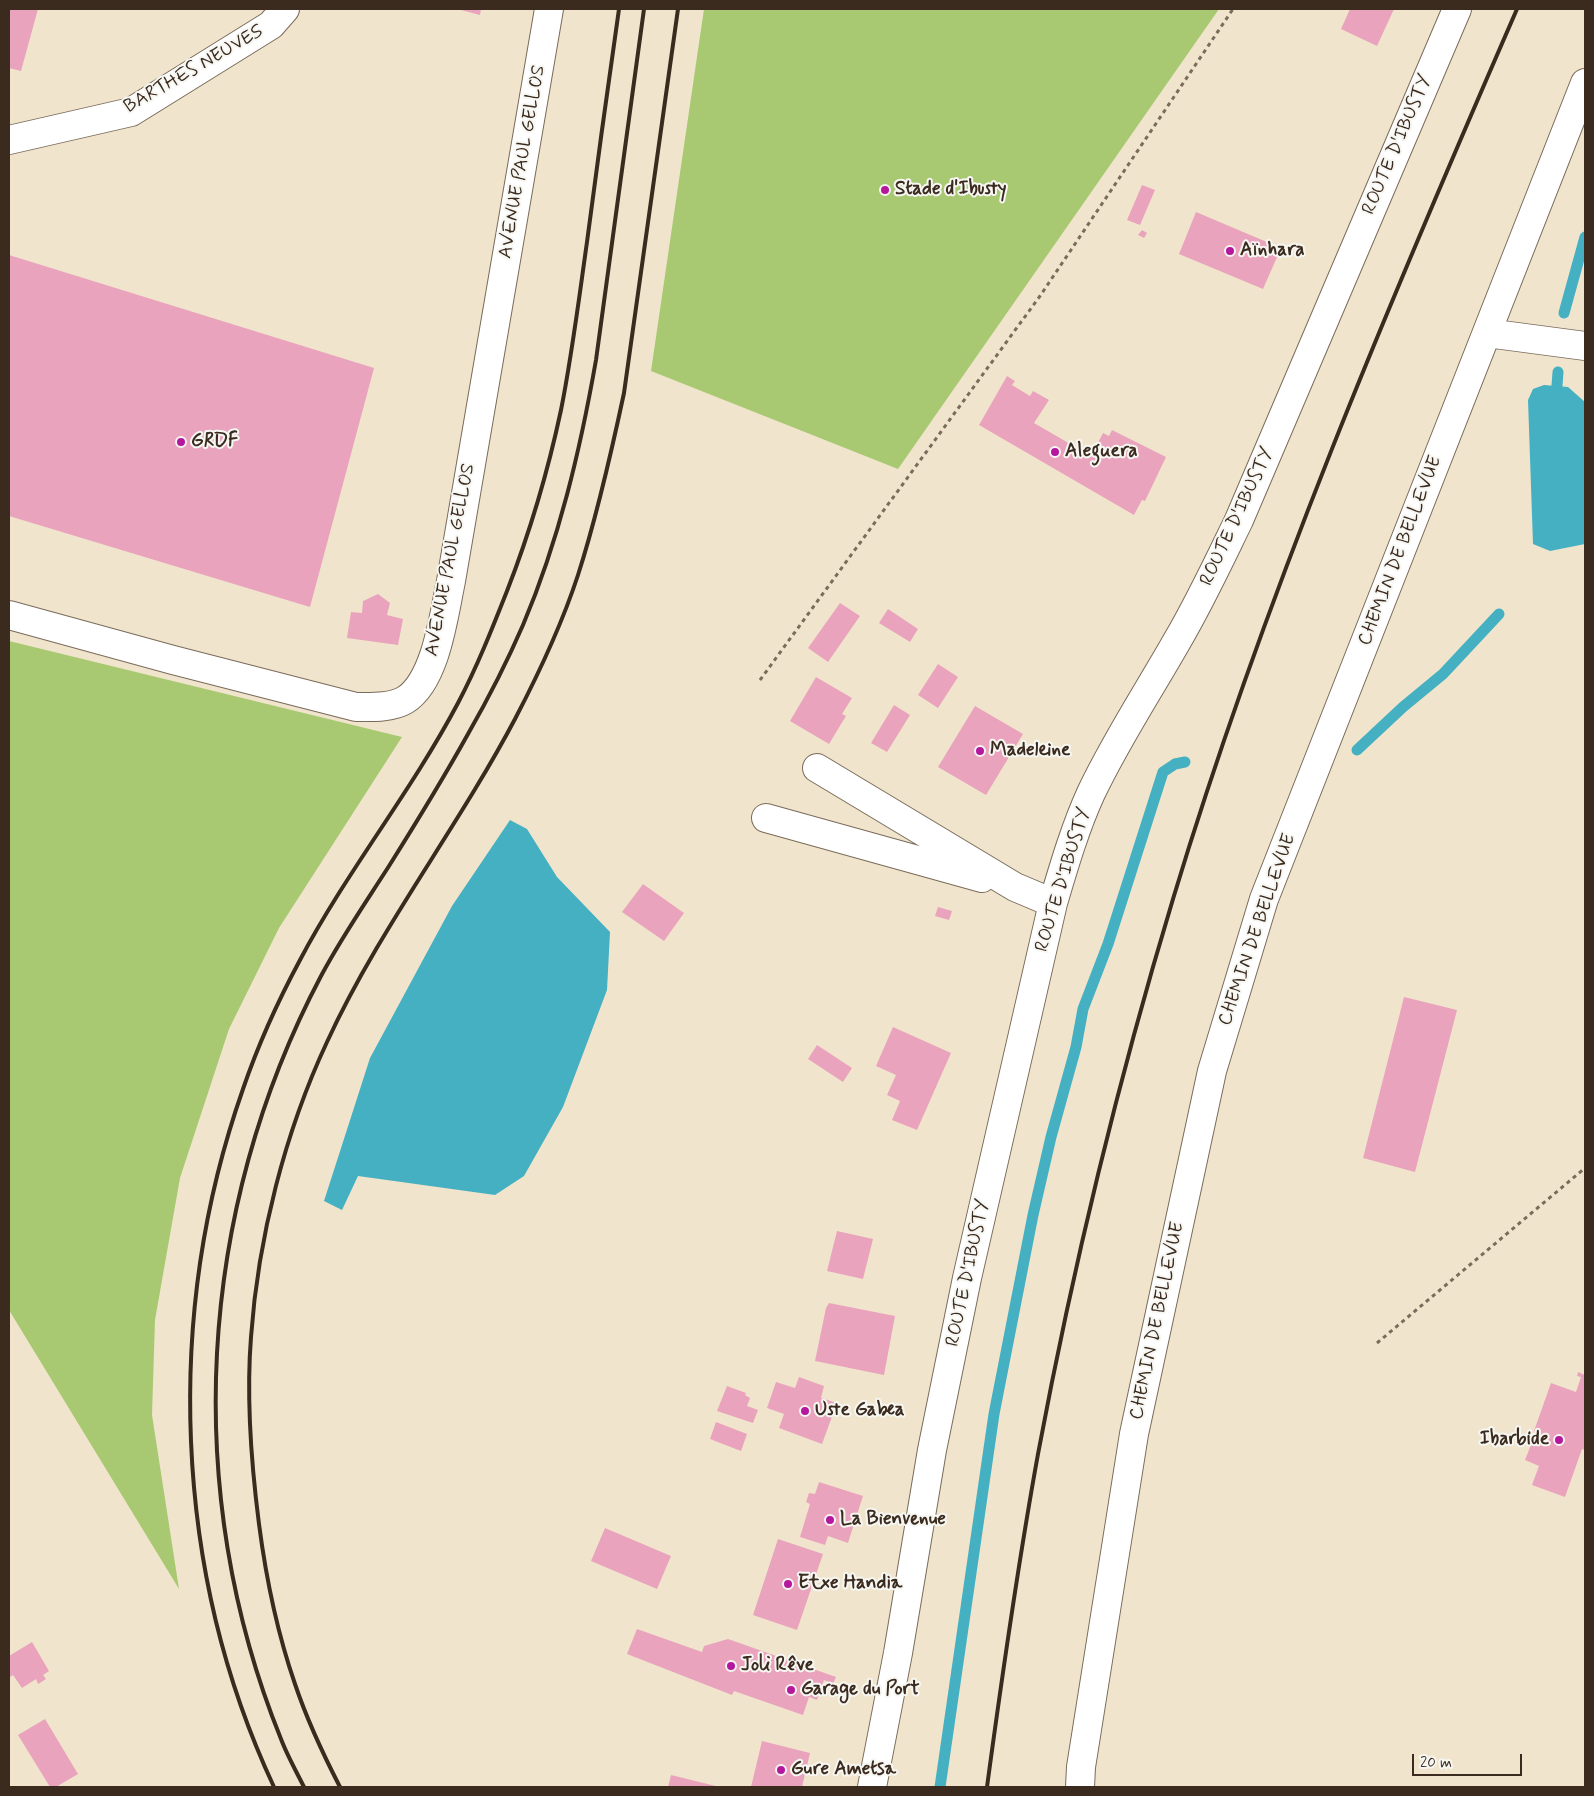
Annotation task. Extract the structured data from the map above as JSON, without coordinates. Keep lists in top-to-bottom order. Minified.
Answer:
{"streets":{"street":["BARTHES NEUVES","ROUTE D'IBUSTY","AVENUE PAUL GELLOS","CHEMIN DE BELLEVUE"]},"places":["Stade d'Ibusty","Aïnhara","GRDF","Aleguera","Madeleine","Uste Gabea","Ibarbide","La Bienvenue","Etxe Handia","Joli Rêve","Garage du Port","Gure Ametsa"],"scale_bar":"20 m"}
